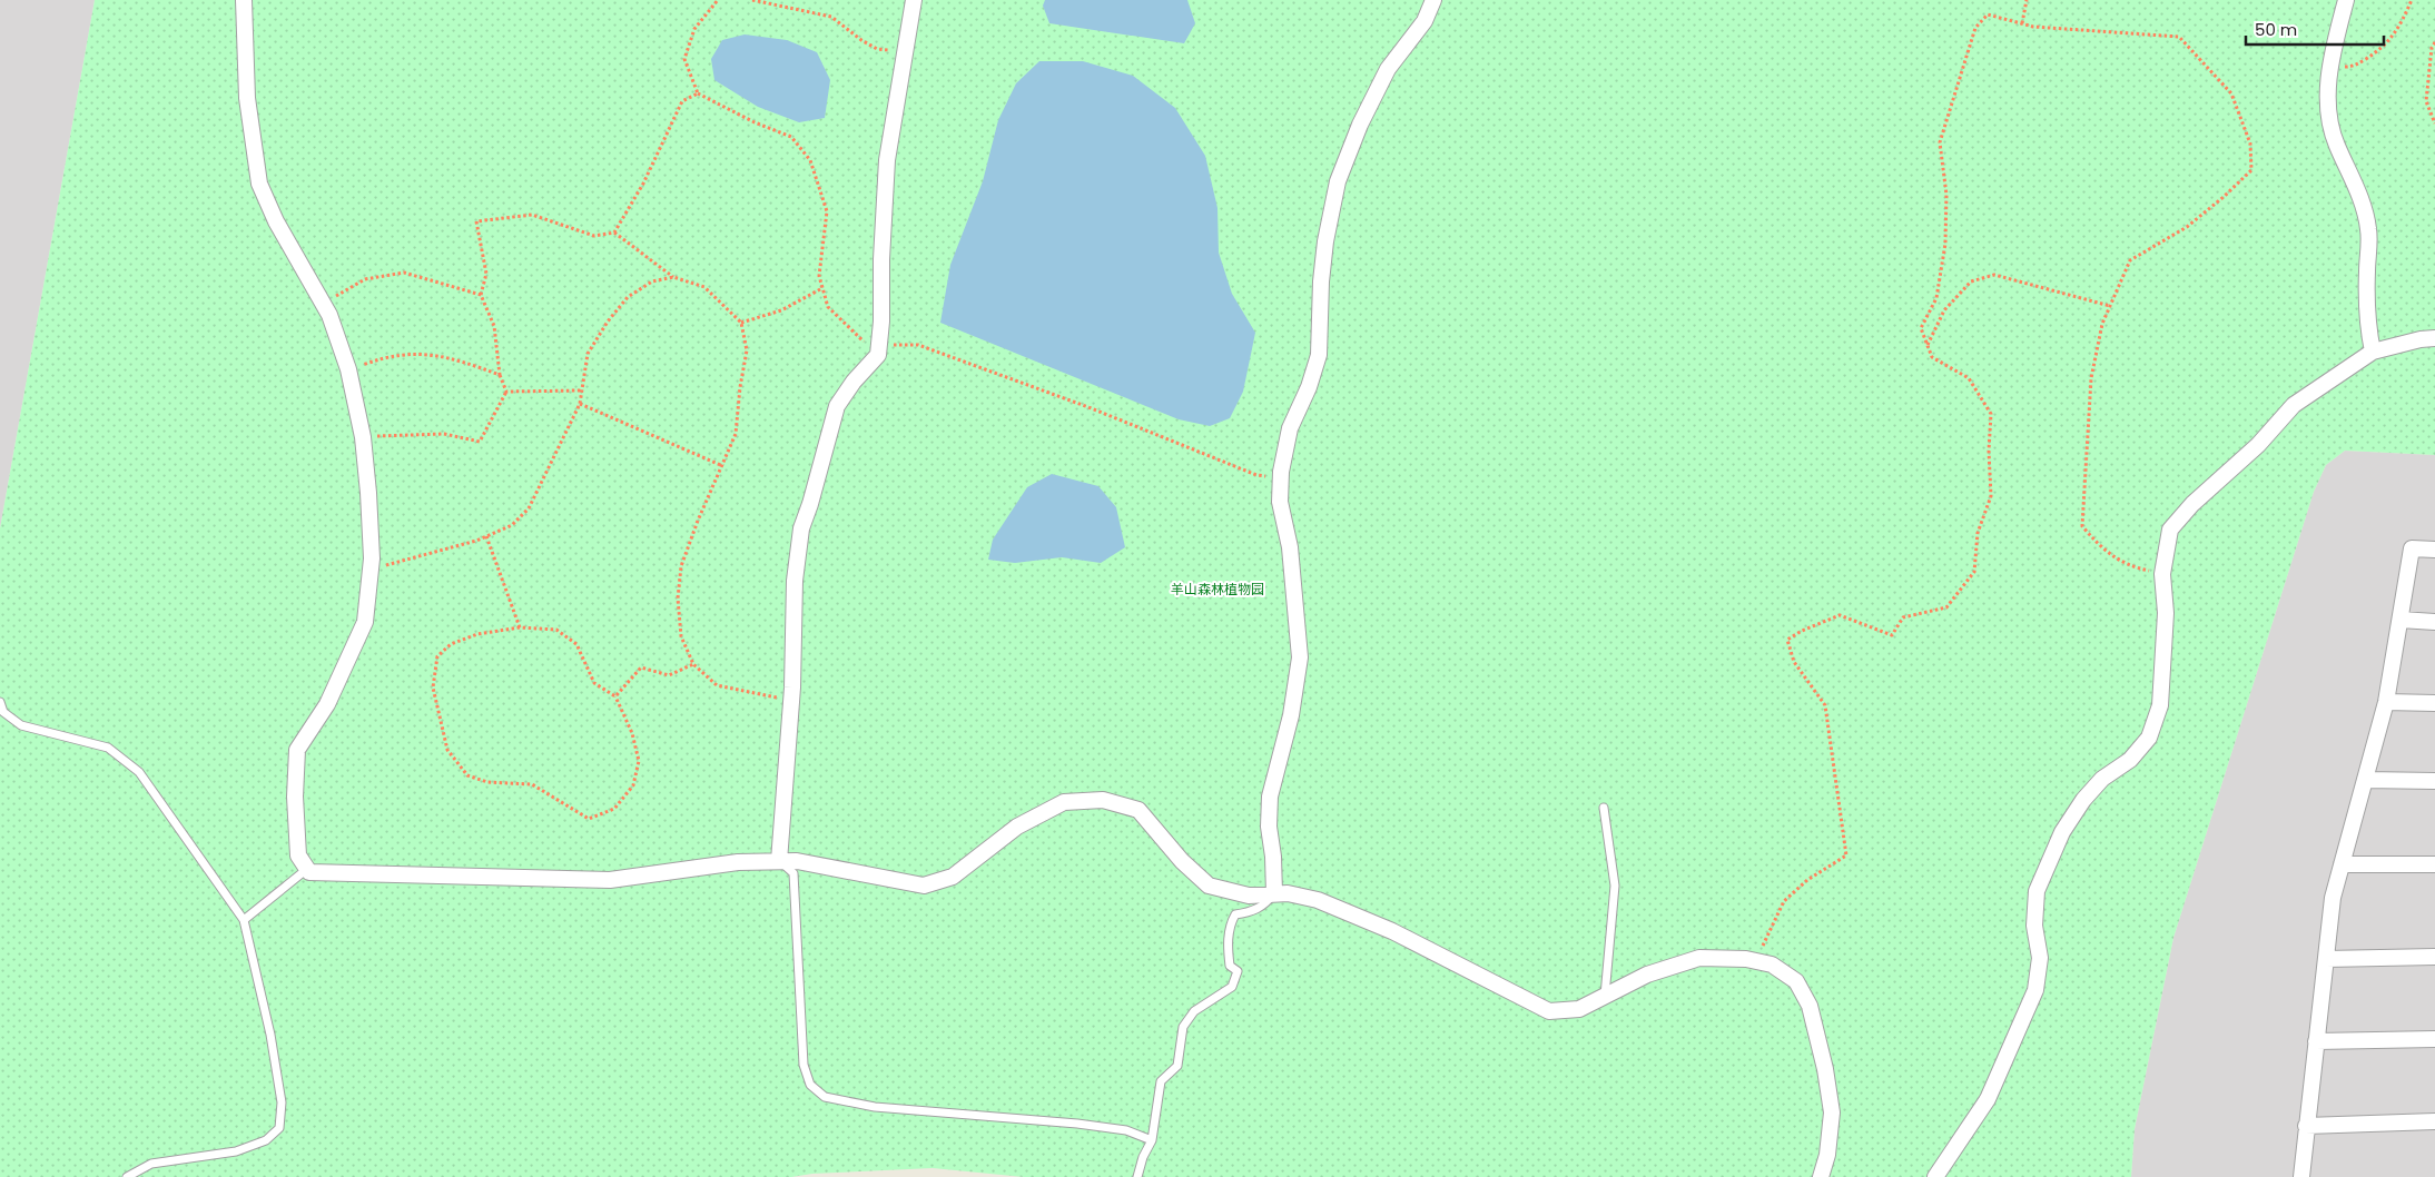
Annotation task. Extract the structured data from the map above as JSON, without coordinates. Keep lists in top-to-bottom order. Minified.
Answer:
{"parks":["羊山森林植物园"],"scale_bar":"50 m"}
